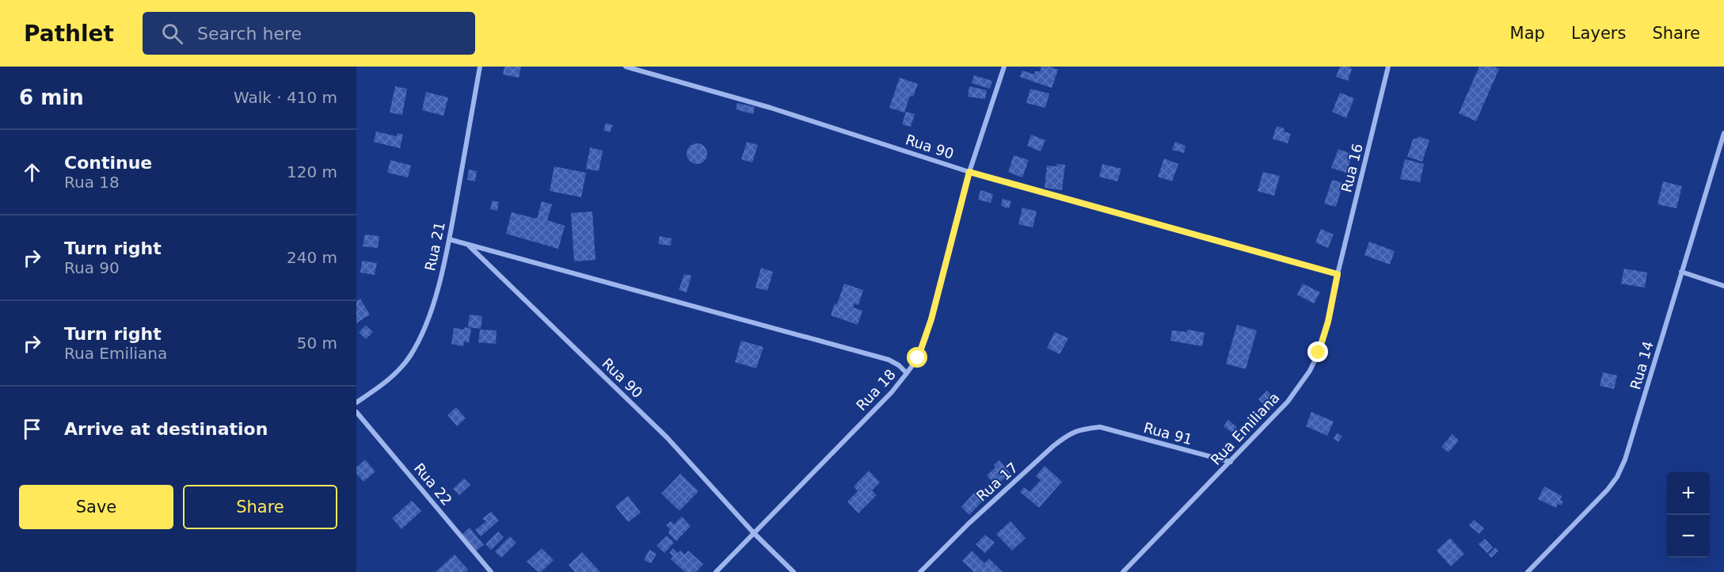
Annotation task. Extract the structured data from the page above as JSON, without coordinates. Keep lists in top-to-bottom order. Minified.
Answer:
{"streets":{"street":["Rua 90","Rua 16","Rua 21","Rua 14","Rua 18","Rua Emiliana","Rua 91","Rua 17","Rua 22"]},"crossings":[["Rua 90","Rua 16"],["Rua 90","Rua 18"],["Rua 90","Rua Emiliana"],["Rua 16","Rua Emiliana"],["Rua Emiliana","Rua 91"],["Rua 91","Rua 17"]],"page":{"header":"Pathlet","search":"Search here","nav":["Map","Layers","Share"],"heading":["6 min","Walk · 410 m"],"list":[["Continue","Rua 18","120 m"],["Turn right","Rua 90","240 m"],["Turn right","Rua Emiliana","50 m"],"Arrive at destination"],"buttons":["Save","Share"],"map_buttons":["+","−"]}}
